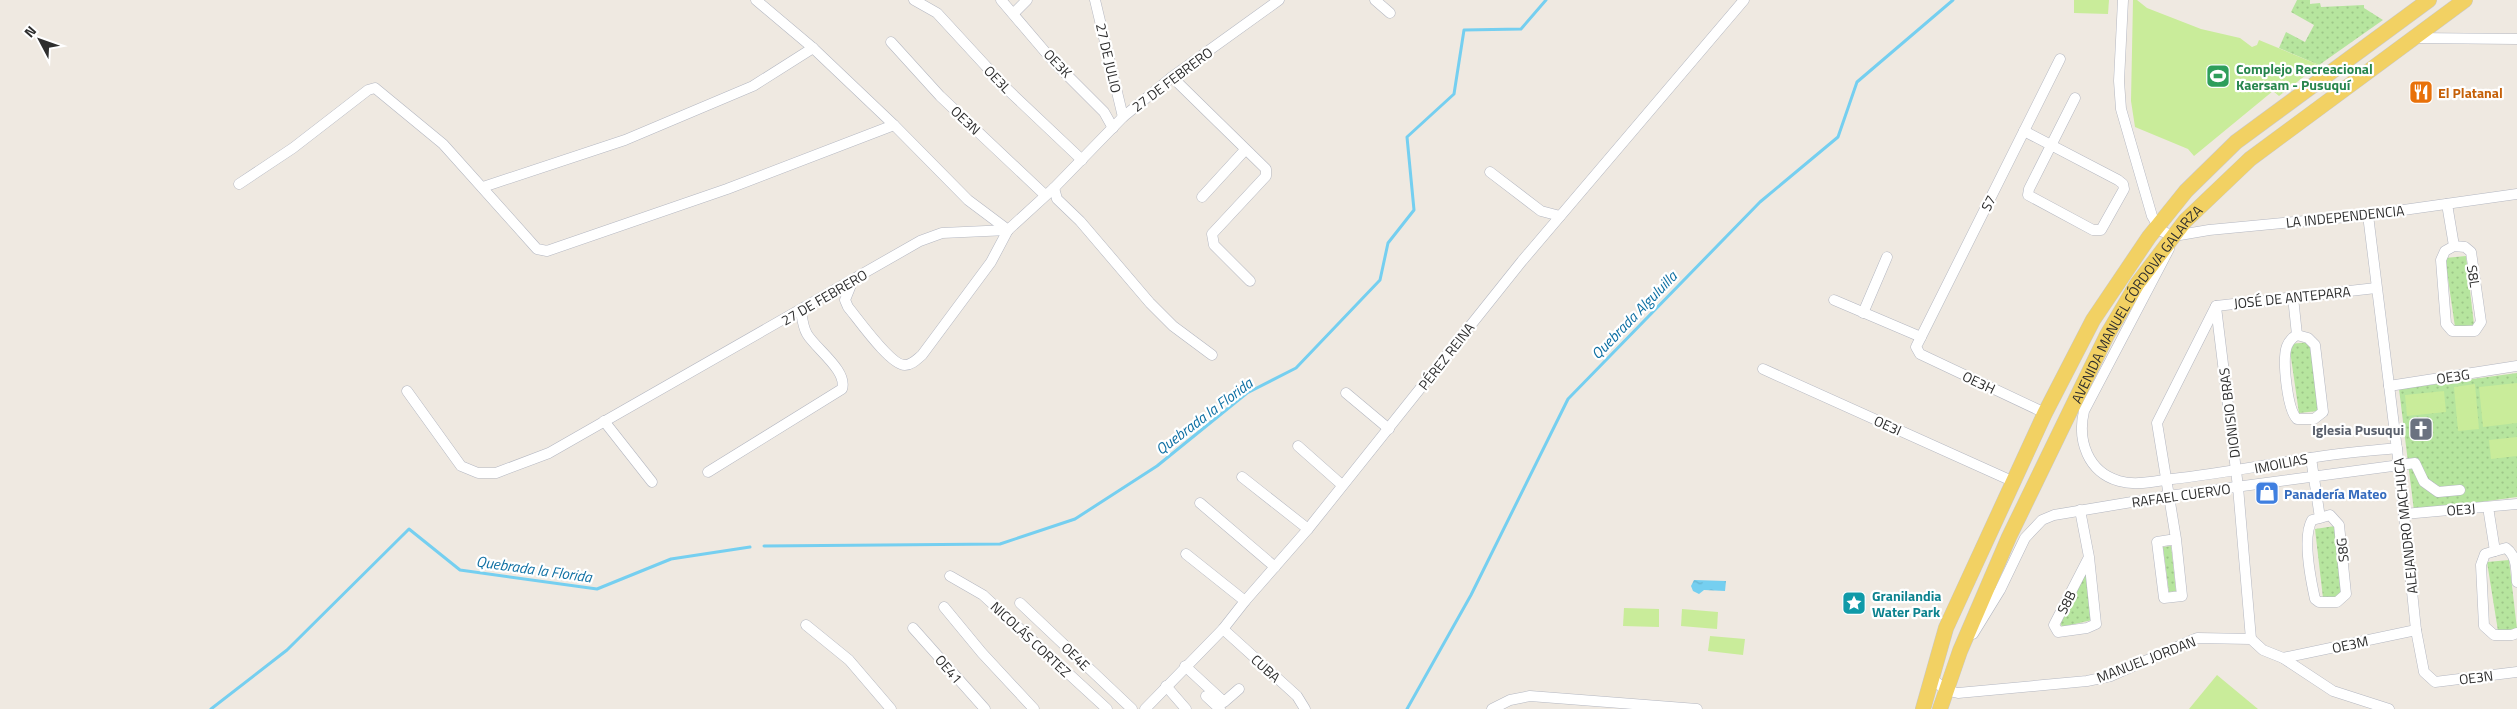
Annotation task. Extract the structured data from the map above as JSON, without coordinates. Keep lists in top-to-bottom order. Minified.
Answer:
{"streets":{"main road":["AVENIDA MANUEL CÓRDOVA GALARZA"],"street":["27 DE JULIO","OE3K","OE3L","27 DE FEBRERO","OE3N","S7","LA INDEPENDENCIA","S8L","JOSÉ DE ANTEPARA","PÉREZ REINA","OE3G","OE3H","DIONISIO BRAS","OE3I","IMOILIAS","RAFAEL CUERVO","OE3J","ALEJANDRO MACHUCA","S8G","S8B","NICOLÁS CORTEZ","OE3M","OE4E","MANUEL JORDAN","CUBA","OE41"]},"crossings":[["27 DE JULIO","27 DE FEBRERO"],["OE3K","27 DE FEBRERO"],["OE3L","27 DE FEBRERO"],["27 DE FEBRERO","OE3N"],["OE3N","ALEJANDRO MACHUCA"],["S7","OE3H"],["LA INDEPENDENCIA","AVENIDA MANUEL CÓRDOVA GALARZA"],["LA INDEPENDENCIA","IMOILIAS"],["LA INDEPENDENCIA","ALEJANDRO MACHUCA"],["JOSÉ DE ANTEPARA","DIONISIO BRAS"],["JOSÉ DE ANTEPARA","IMOILIAS"],["JOSÉ DE ANTEPARA","RAFAEL CUERVO"],["JOSÉ DE ANTEPARA","ALEJANDRO MACHUCA"],["AVENIDA MANUEL CÓRDOVA GALARZA","OE3H"],["AVENIDA MANUEL CÓRDOVA GALARZA","OE3I"],["AVENIDA MANUEL CÓRDOVA GALARZA","IMOILIAS"],["AVENIDA MANUEL CÓRDOVA GALARZA","RAFAEL CUERVO"],["AVENIDA MANUEL CÓRDOVA GALARZA","MANUEL JORDAN"],["PÉREZ REINA","CUBA"],["OE3G","ALEJANDRO MACHUCA"],["DIONISIO BRAS","IMOILIAS"],["DIONISIO BRAS","RAFAEL CUERVO"],["DIONISIO BRAS","MANUEL JORDAN"],["IMOILIAS","ALEJANDRO MACHUCA"],["RAFAEL CUERVO","ALEJANDRO MACHUCA"],["RAFAEL CUERVO","S8B"],["OE3J","ALEJANDRO MACHUCA"],["ALEJANDRO MACHUCA","OE3M"]],"water":["Quebrada Alguluilla","Quebrada la Florida"],"places":{"sports":["Complejo Recreacional Kaersam - Pusuquí"],"restaurant":["El Platanal"],"church":["Iglesia Pusuqui"],"shop":["Panadería Mateo"],"place":["Granilandia Water Park"]},"north":"top left"}
